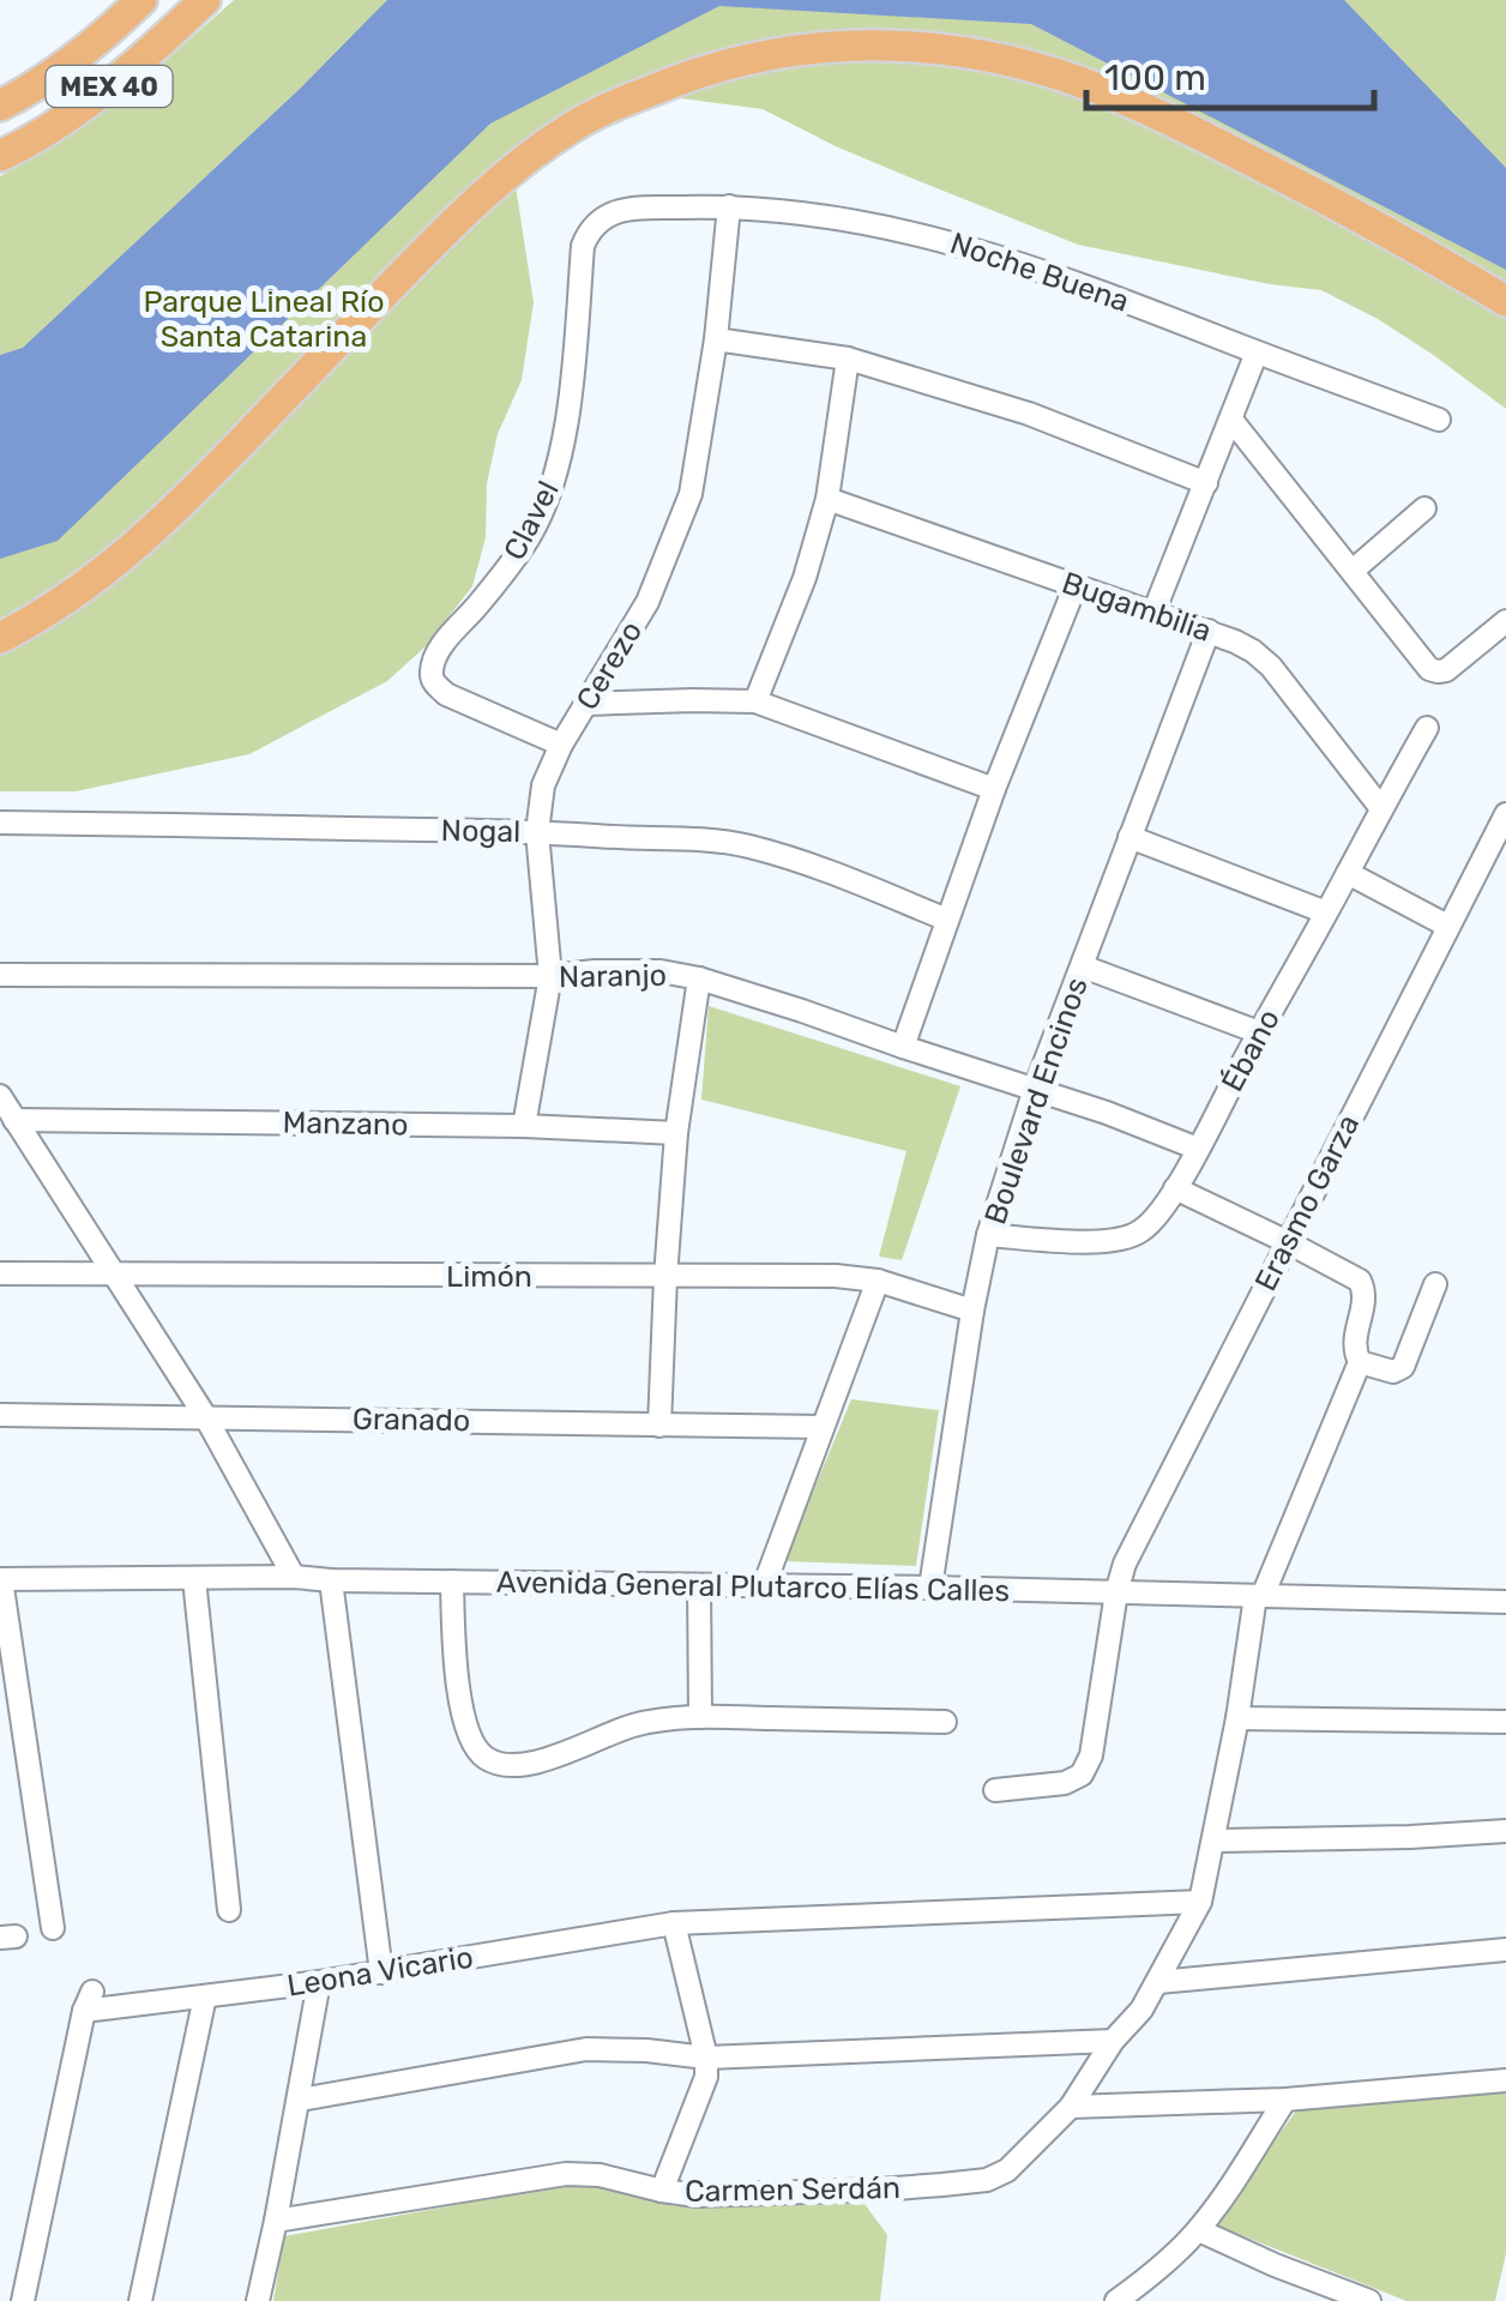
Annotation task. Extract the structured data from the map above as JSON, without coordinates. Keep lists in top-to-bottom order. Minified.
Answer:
{"streets":{"highway":["MEX 40"],"street":["Noche Buena","Clavel","Bugambilia","Cerezo","Nogal","Naranjo","Ébano","Boulevard Encinos","Manzano","Erasmo Garza","Limón","Granado","Avenida General Plutarco Elías Calles","Leona Vicario","Carmen Serdán"]},"crossings":[["Noche Buena","Clavel"],["Noche Buena","Cerezo"],["Clavel","Cerezo"],["Bugambilia","Ébano"],["Bugambilia","Boulevard Encinos"],["Cerezo","Nogal"],["Cerezo","Naranjo"],["Cerezo","Manzano"],["Naranjo","Ébano"],["Naranjo","Boulevard Encinos"],["Ébano","Boulevard Encinos"],["Boulevard Encinos","Limón"],["Boulevard Encinos","Avenida General Plutarco Elías Calles"],["Erasmo Garza","Avenida General Plutarco Elías Calles"],["Avenida General Plutarco Elías Calles","Carmen Serdán"],["Leona Vicario","Carmen Serdán"]],"parks":["Parque Lineal Río Santa Catarina"],"scale_bar":"100 m"}
